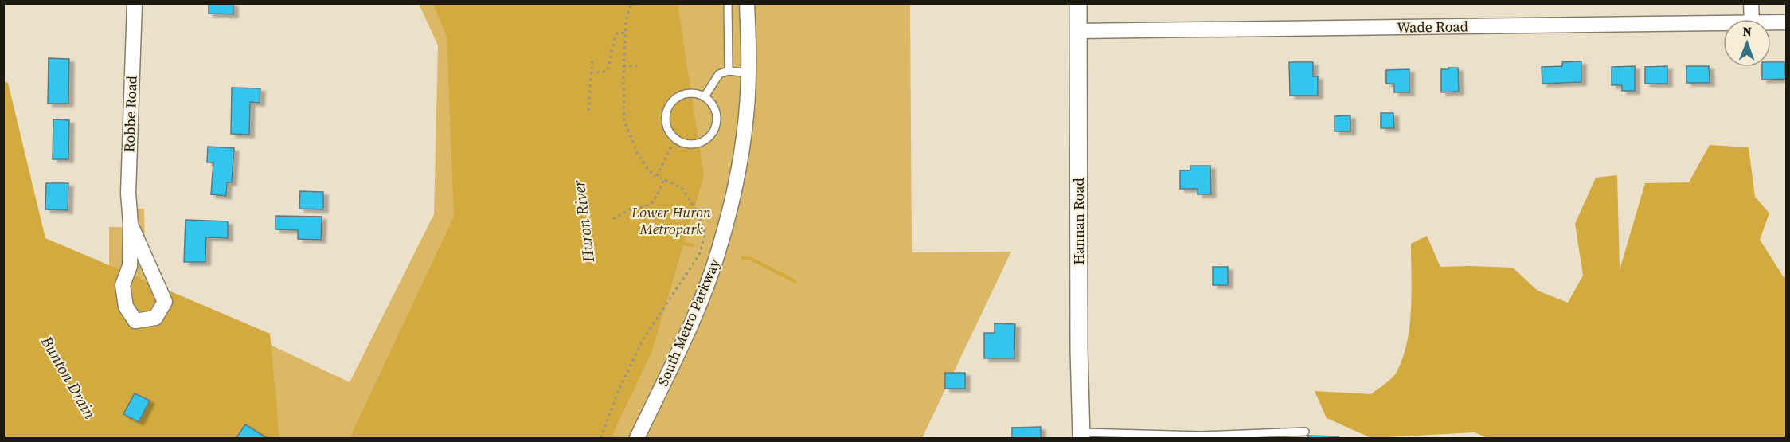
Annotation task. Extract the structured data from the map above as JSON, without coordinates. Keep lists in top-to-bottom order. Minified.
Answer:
{"streets":{"street":["Wade Road","Robbe Road","Hannan Road","South Metro Parkway"]},"crossings":[["Wade Road","Hannan Road"]],"water":["Huron River","Bunton Drain"],"parks":["Lower Huron Metropark"],"north":"top"}
